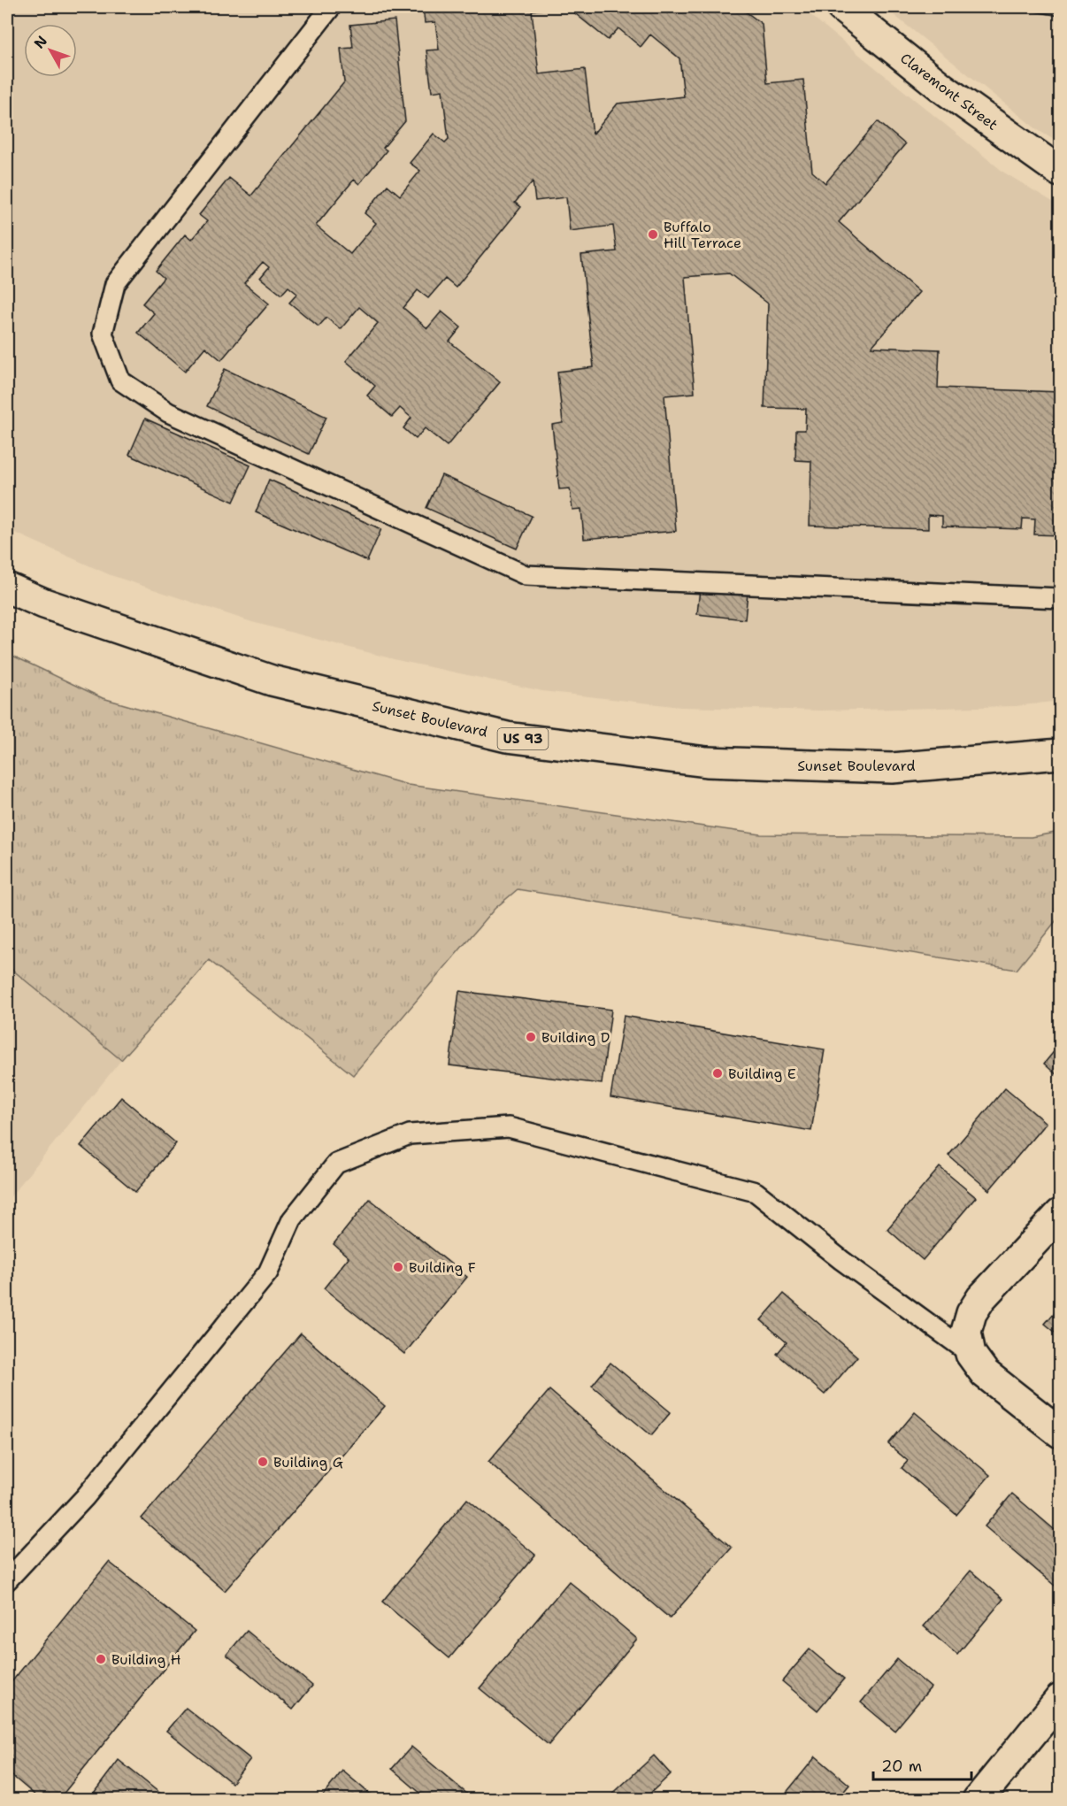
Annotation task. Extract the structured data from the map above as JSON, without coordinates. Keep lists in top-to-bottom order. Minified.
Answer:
{"streets":{"main road":["Claremont Street","Sunset Boulevard","US 93"]},"places":["Buffalo Hill Terrace","Building D","Building E","Building F","Building G","Building H"],"scale_bar":"20 m","north":"top left"}
